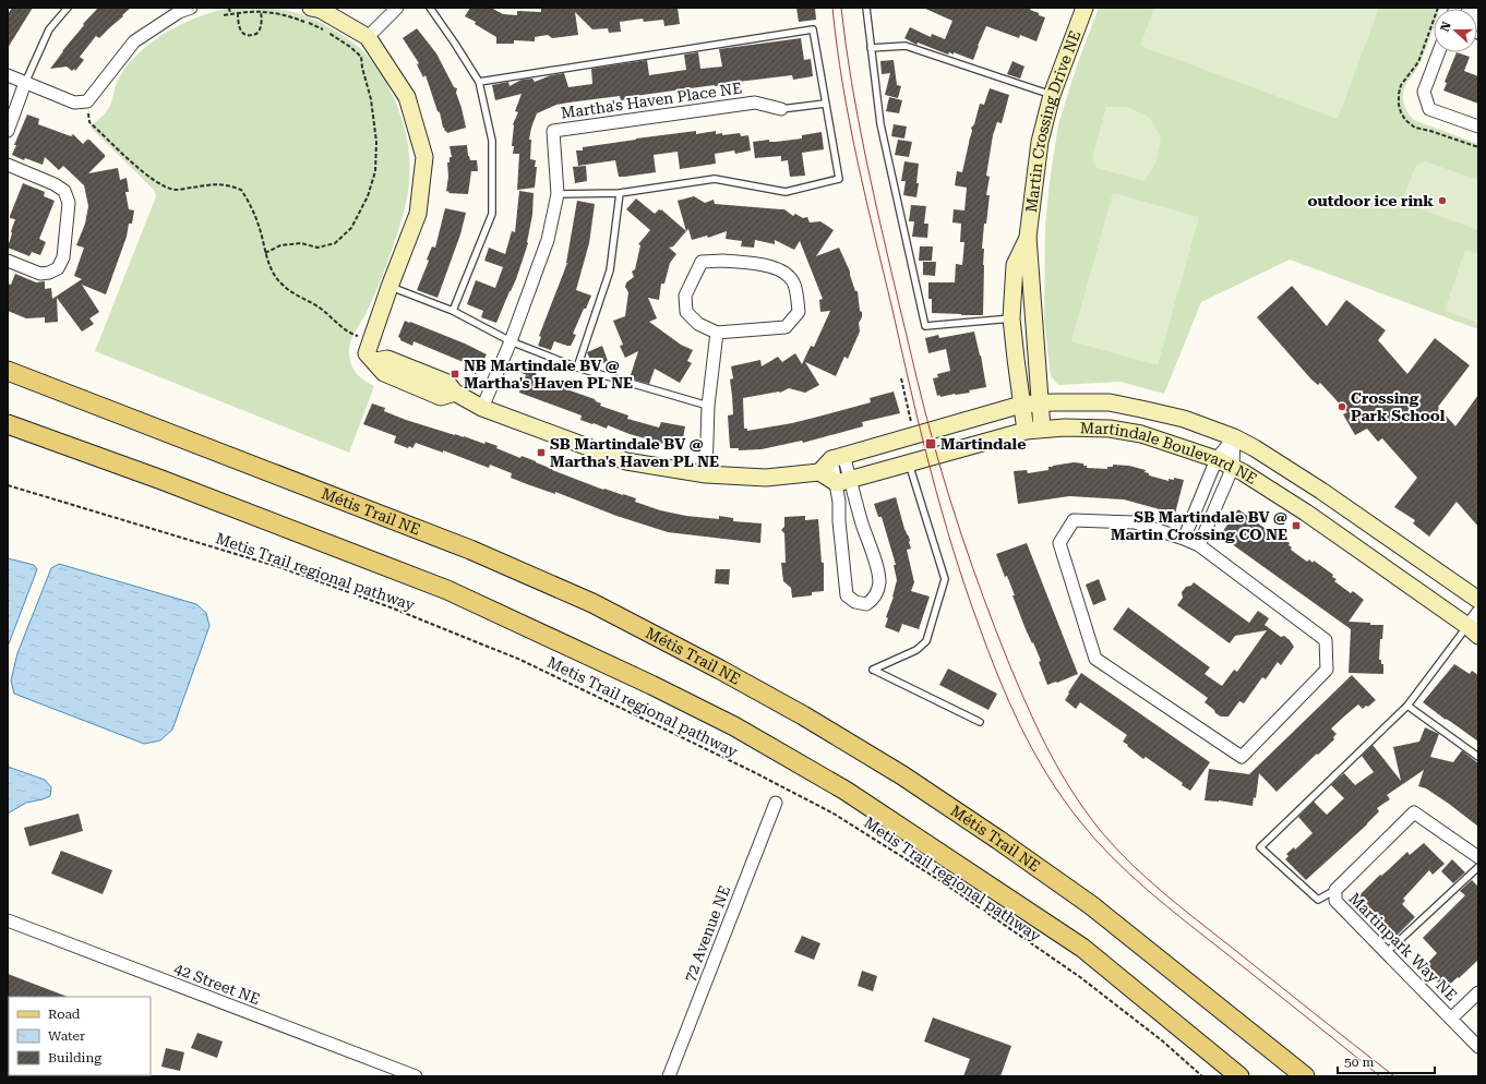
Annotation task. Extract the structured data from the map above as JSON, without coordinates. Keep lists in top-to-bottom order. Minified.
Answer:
{"streets":{"main road":["Métis Trail NE"],"street":["Martha's Haven Place NE","Martin Crossing Drive NE","Martindale Boulevard NE","72 Avenue NE","Martinpark Way NE","42 Street NE"],"path":["Metis Trail regional pathway"]},"crossings":[["Martin Crossing Drive NE","Martindale Boulevard NE"]],"places":{"other":["outdoor ice rink","Crossing Park School"],"transit":["NB Martindale BV @ Martha's Haven PL NE","Martindale","SB Martindale BV @ Martha's Haven PL NE","SB Martindale BV @ Martin Crossing CO NE"]},"legend":["Road","Water","Building"],"scale_bar":"50 m","north":"left"}
